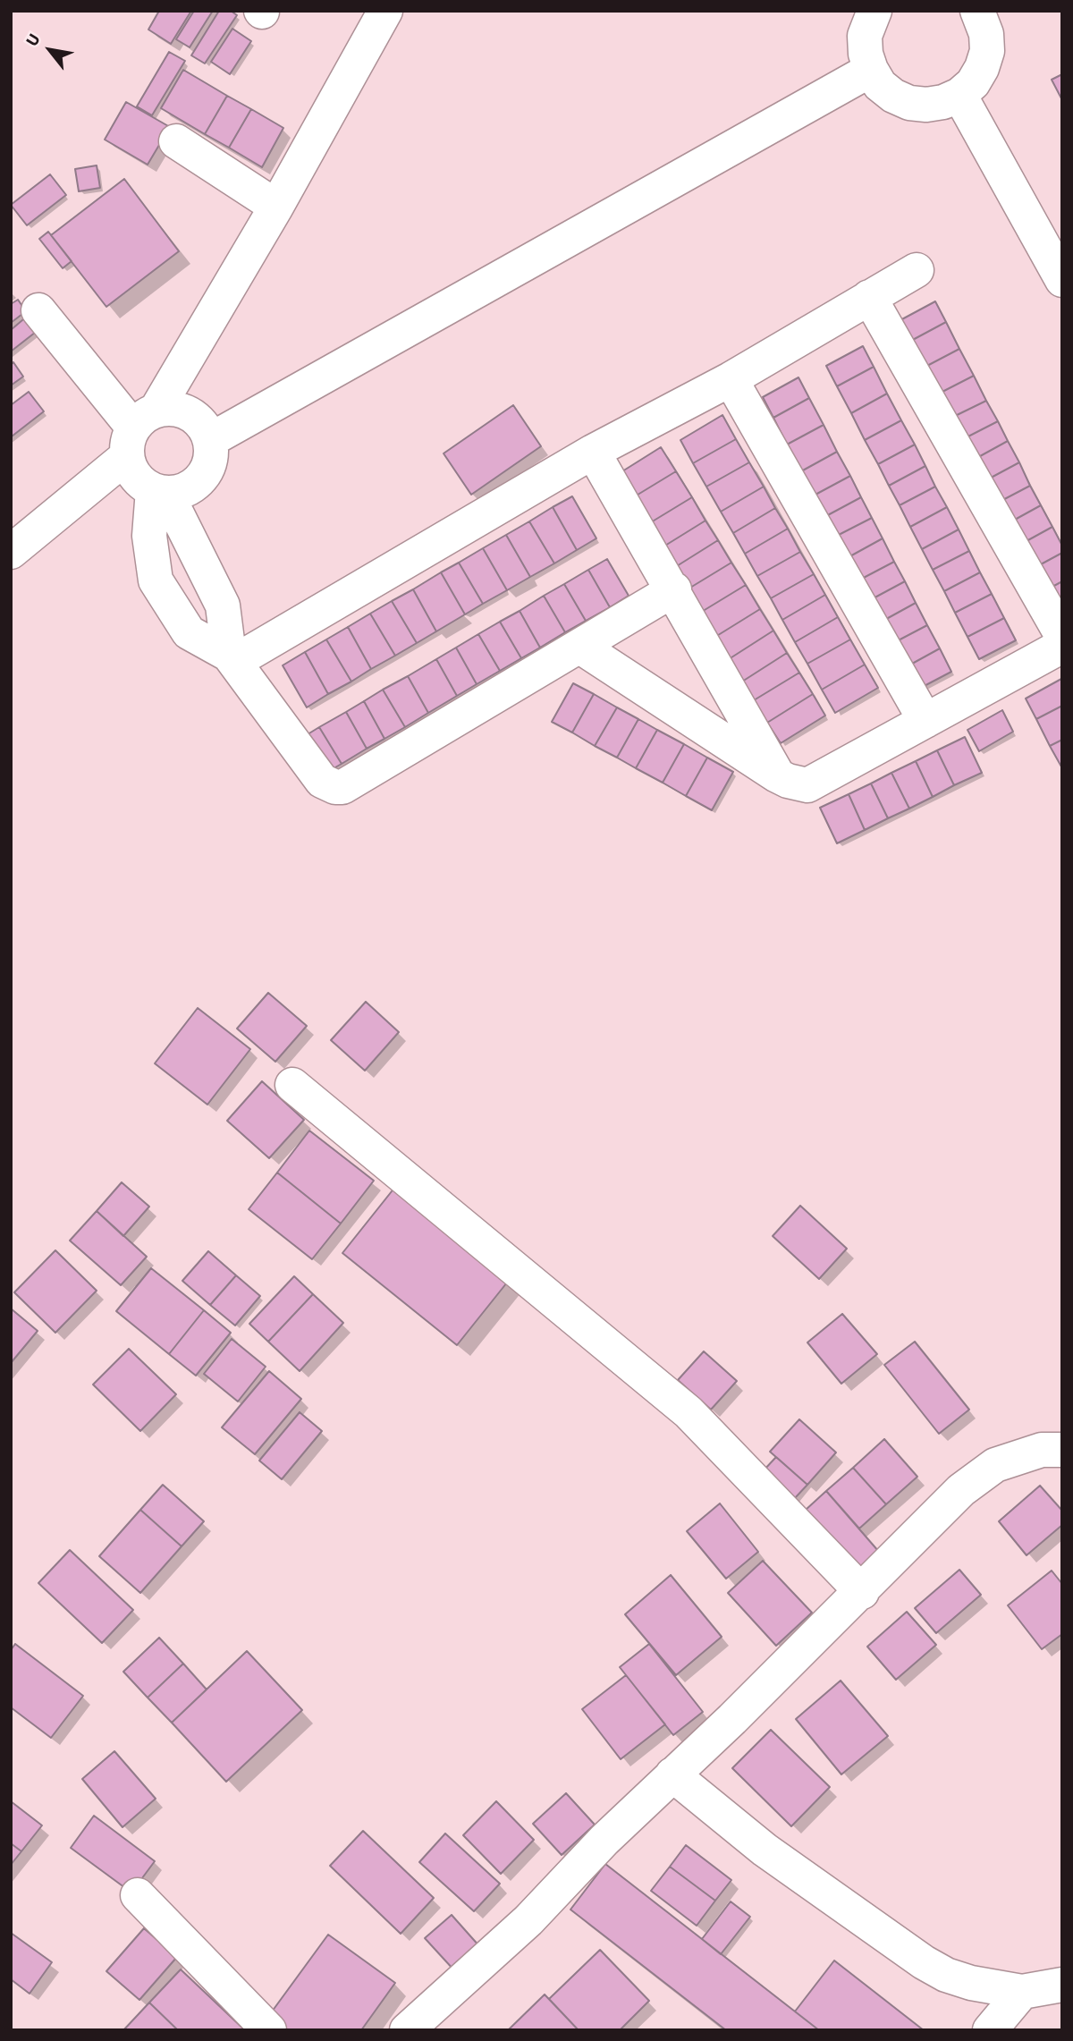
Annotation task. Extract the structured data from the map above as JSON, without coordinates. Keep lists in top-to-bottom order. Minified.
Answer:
{"north":"top left"}
